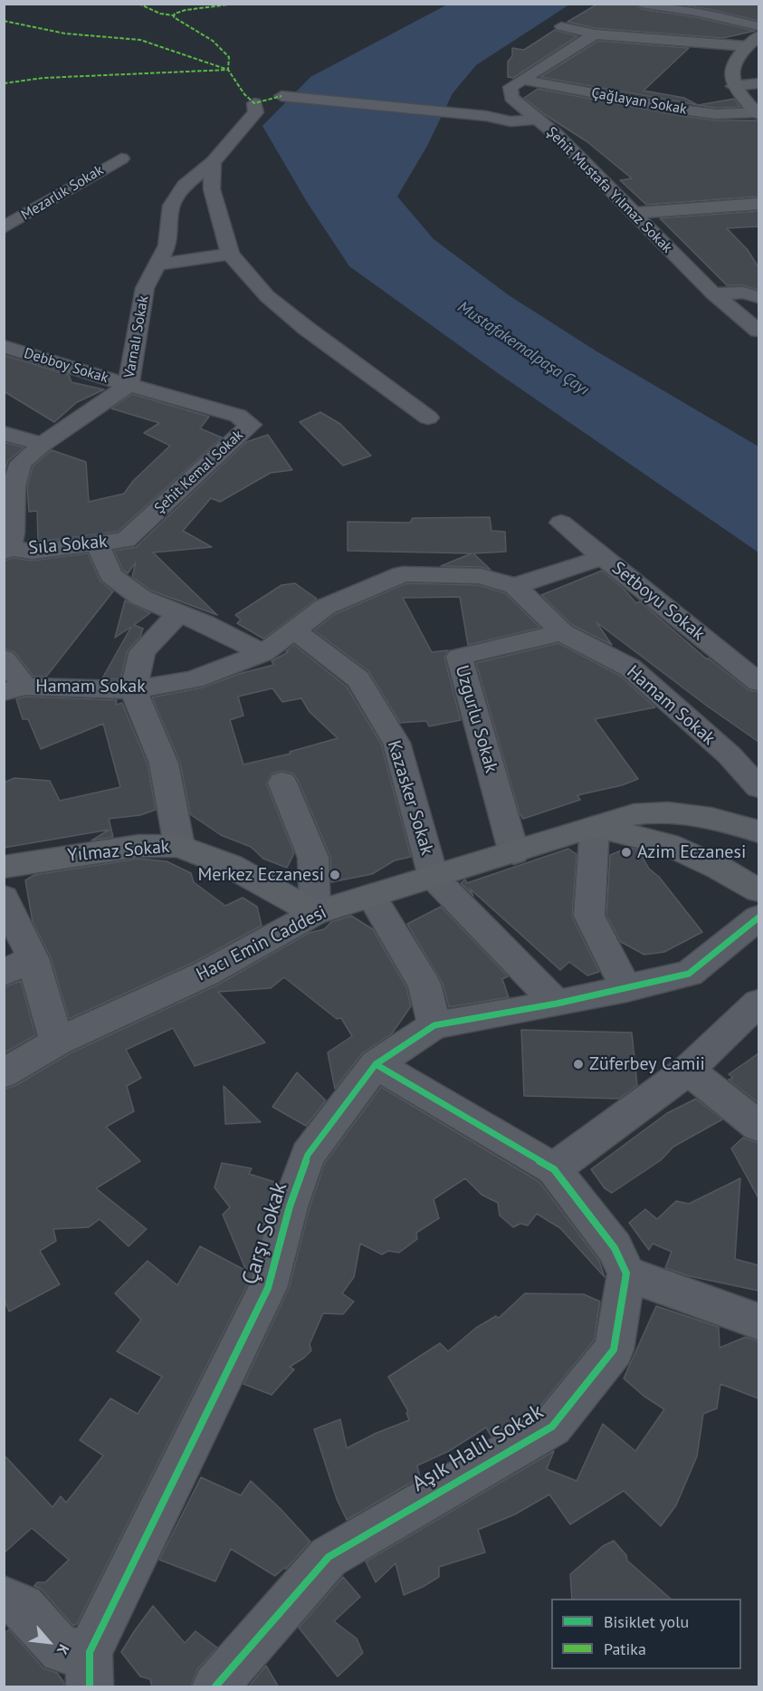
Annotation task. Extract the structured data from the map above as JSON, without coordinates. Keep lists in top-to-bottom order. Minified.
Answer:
{"streets":{"main road":["Yılmaz Sokak","Hacı Emin Caddesi"],"street":["Çağlayan Sokak","Şehit Mustafa Yılmaz Sokak","Mezarlık Sokak","Varnalı Sokak","Debboy Sokak","Şehit Kemal Sokak","Sıla Sokak","Setboyu Sokak","Hamam Sokak","Uzgurlu Sokak","Kazasker Sokak","Çarşı Sokak","Aşık Halil Sokak"]},"crossings":[["Çağlayan Sokak","Şehit Mustafa Yılmaz Sokak"],["Varnalı Sokak","Debboy Sokak"],["Varnalı Sokak","Şehit Kemal Sokak"],["Varnalı Sokak","Sıla Sokak"],["Debboy Sokak","Şehit Kemal Sokak"],["Şehit Kemal Sokak","Sıla Sokak"],["Setboyu Sokak","Hamam Sokak"],["Hamam Sokak","Uzgurlu Sokak"],["Hamam Sokak","Kazasker Sokak"],["Uzgurlu Sokak","Hacı Emin Caddesi"],["Kazasker Sokak","Hacı Emin Caddesi"],["Yılmaz Sokak","Hacı Emin Caddesi"]],"water":["Mustafakemalpaşa Çayı"],"places":["Azim Eczanesi","Merkez Eczanesi","Züferbey Camii"],"legend":["Bisiklet yolu","Patika"],"north":"bottom right"}
